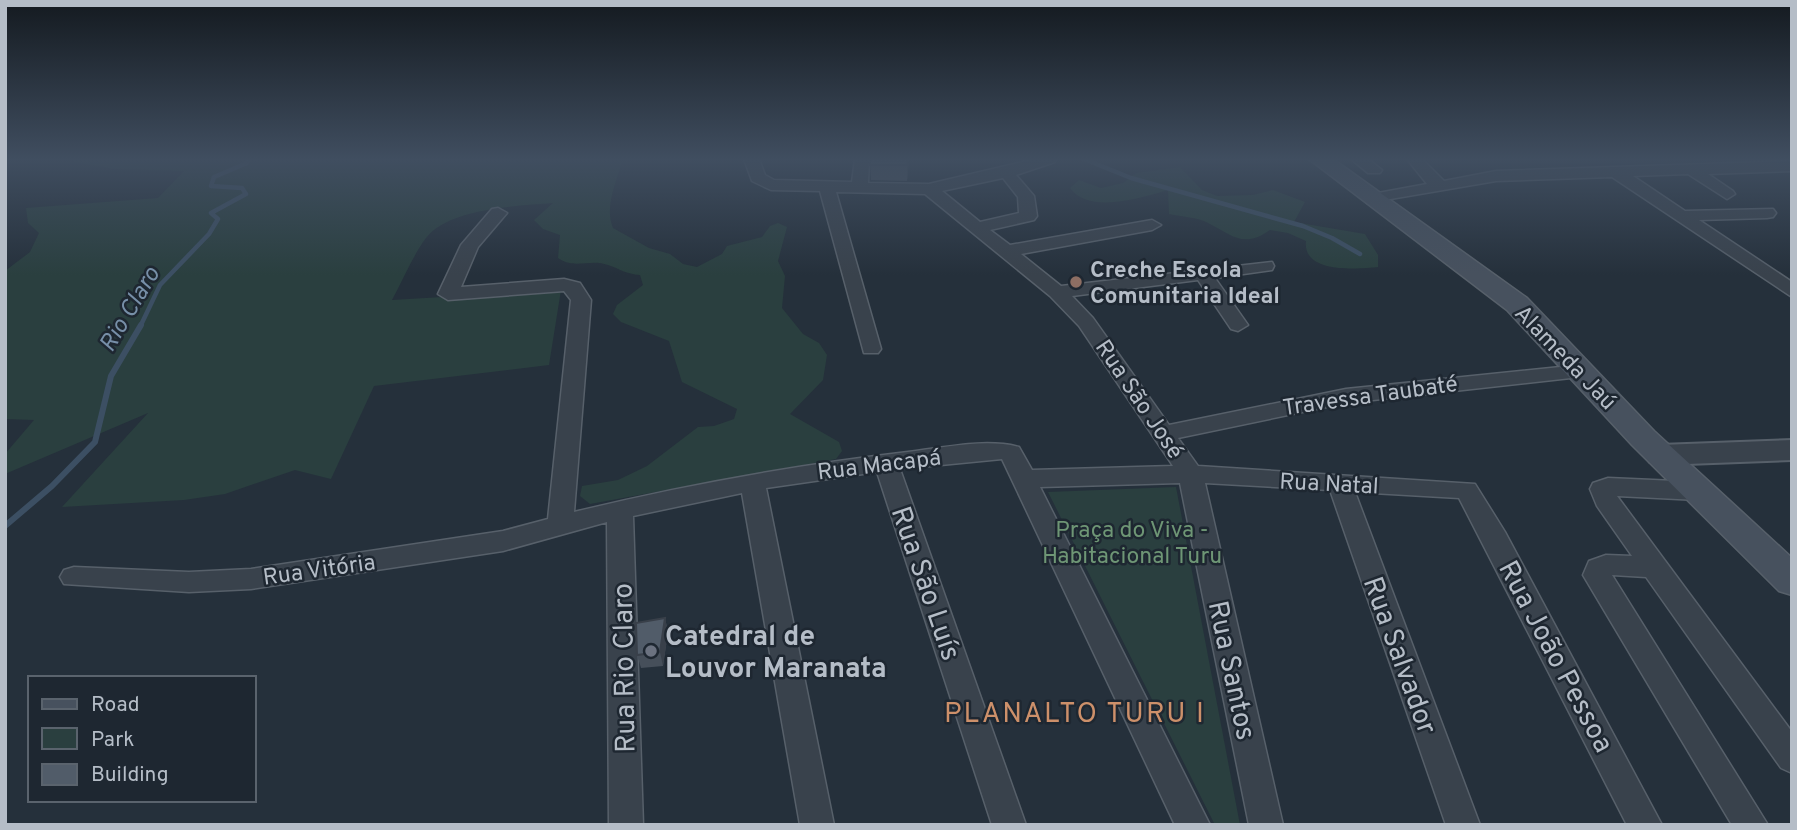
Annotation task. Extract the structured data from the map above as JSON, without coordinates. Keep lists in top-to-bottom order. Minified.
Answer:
{"streets":{"main road":["Alameda Jaú"],"street":["Travessa Taubaté","Rua São José","Rua Macapá","Rua Natal","Rua Vitória","Rua São Luís","Rua Salvador","Rua João Pessoa","Rua Rio Claro","Rua Santos"]},"crossings":[["Alameda Jaú","Travessa Taubaté"],["Travessa Taubaté","Rua São José"],["Rua São José","Rua Natal"],["Rua São José","Rua Santos"],["Rua Macapá","Rua Vitória"],["Rua Macapá","Rua São Luís"],["Rua Natal","Rua Salvador"],["Rua Natal","Rua João Pessoa"],["Rua Natal","Rua Santos"],["Rua Vitória","Rua Rio Claro"]],"districts":["PLANALTO TURU I"],"water":["Rio Claro"],"parks":["Praça do Viva - Habitacional Turu"],"places":["Creche Escola Comunitaria Ideal","Catedral de Louvor Maranata"],"legend":["Road","Park","Building"]}
